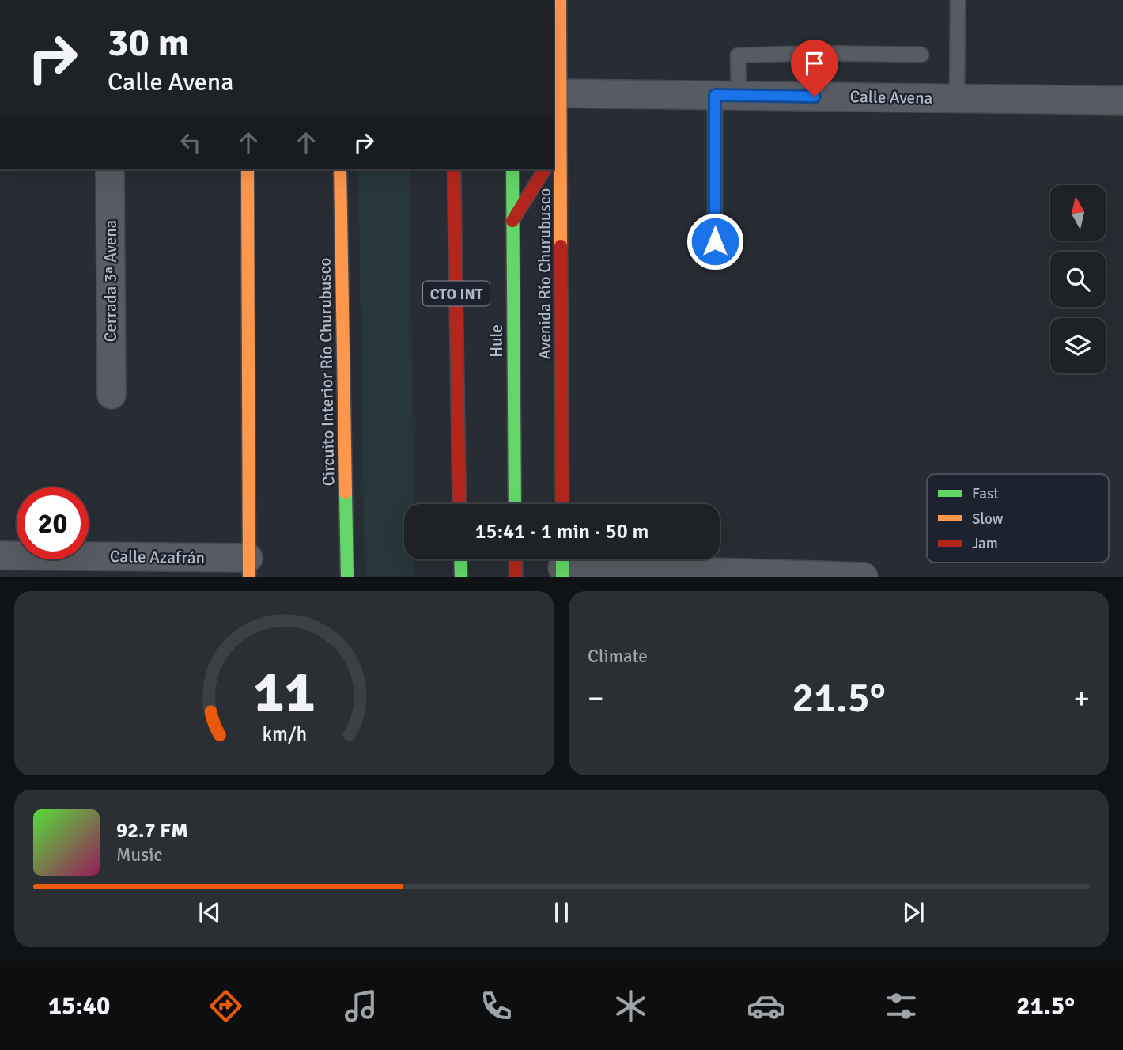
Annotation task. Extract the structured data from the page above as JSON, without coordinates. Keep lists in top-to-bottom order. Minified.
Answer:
{"streets":{"main road":["Avenida Río Churubusco","CTO INT","Hule","Circuito Interior Río Churubusco"],"street":["Calle Avena","Cerrada 3ª Avena","Calle Azafrán"]},"crossings":[["Calle Avena","Avenida Río Churubusco"]],"legend":["Fast","Slow","Jam"],"north":"top","page":{"turn":["30 m","Calle Avena"],"limit":"20","trip":"15:41 · 1 min · 50 m","tile":"Climate","heat":["−","21.5°","+"],"song":["92.7 FM","Music"],"tabs":["15:40","21.5°"],"gauge":["11","km/h"]}}
